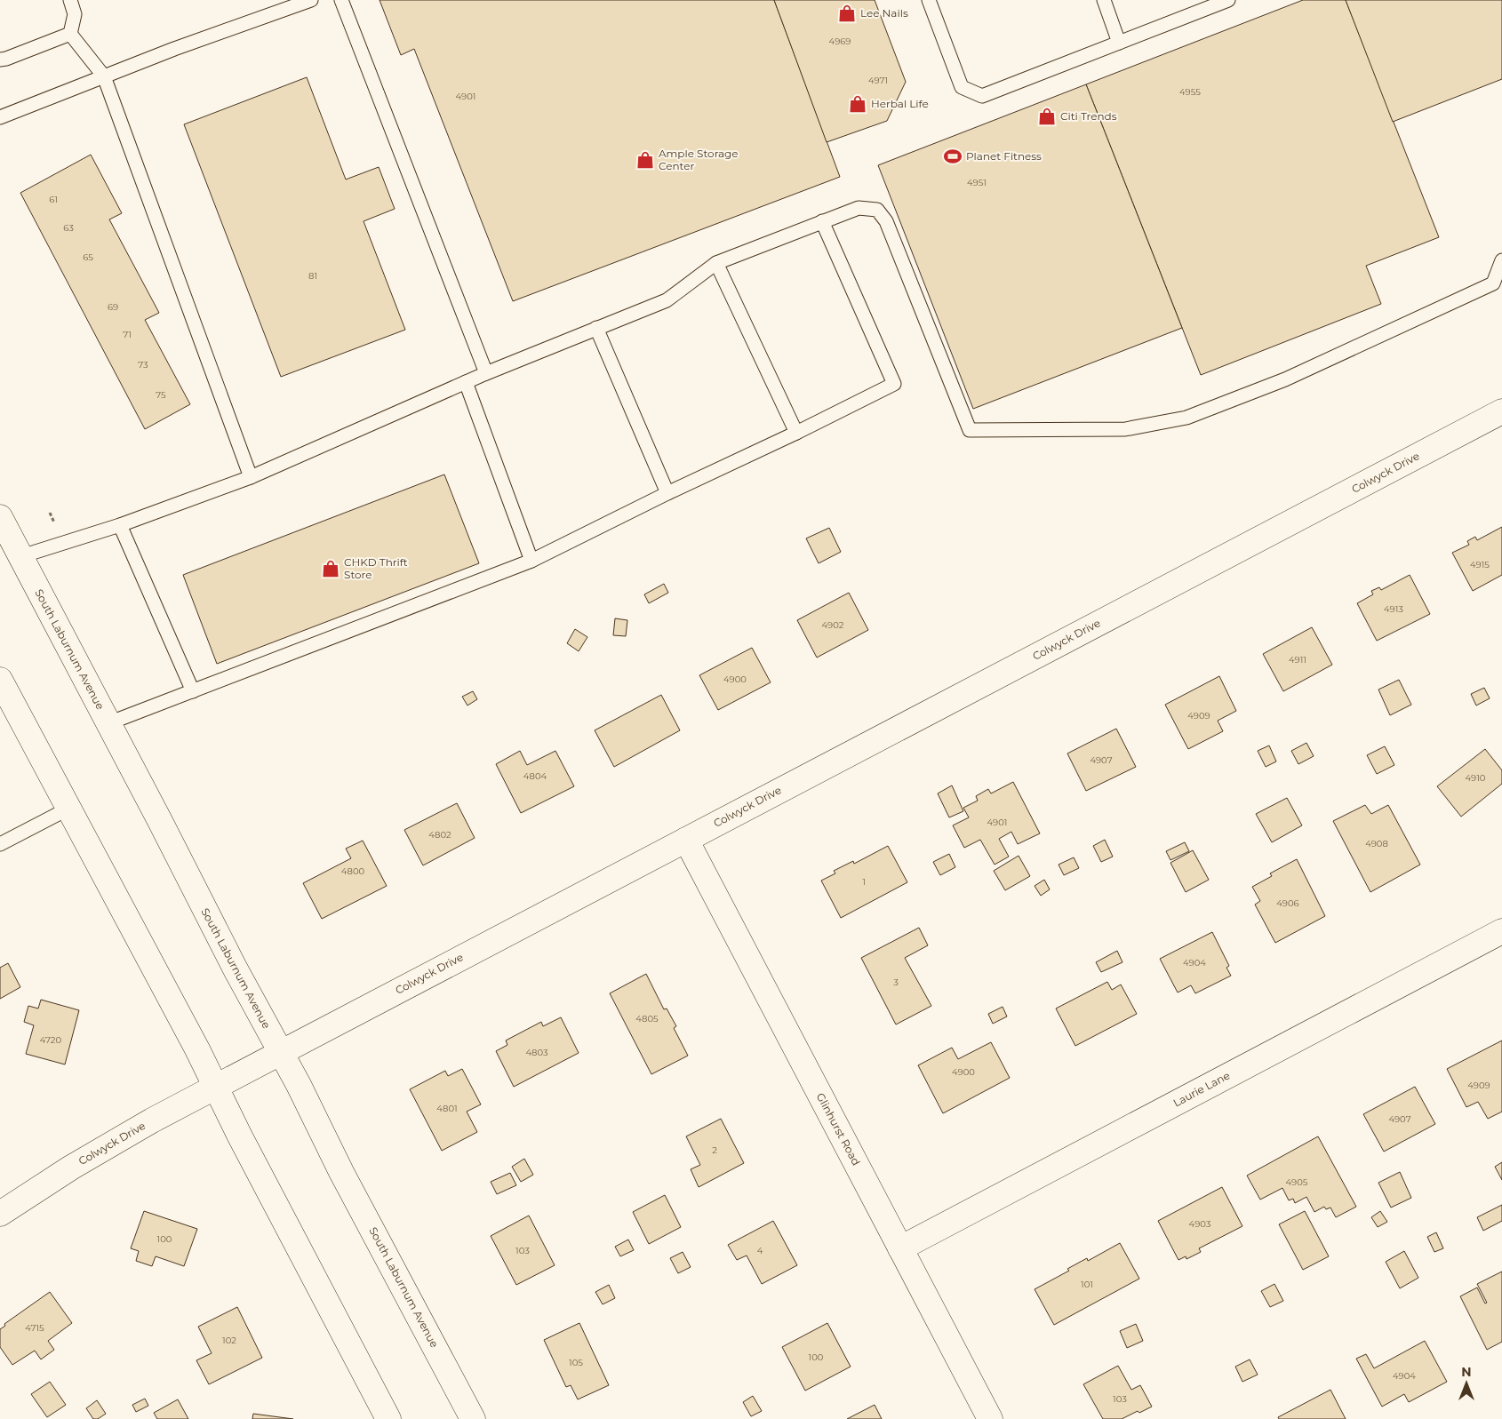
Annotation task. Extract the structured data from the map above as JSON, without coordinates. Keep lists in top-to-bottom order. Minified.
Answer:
{"streets":{"street":["Colwyck Drive","South Laburnum Avenue","Laurie Lane","Glinhurst Road"]},"crossings":[["Colwyck Drive","South Laburnum Avenue"],["Colwyck Drive","Glinhurst Road"],["Laurie Lane","Glinhurst Road"]],"places":{"shop":["Lee Nails","Herbal Life","Citi Trends","Ample Storage Center","CHKD Thrift Store"],"sports":["Planet Fitness"]},"house_numbers":["4969","4971","4955","4901","4951","61","63","65","81","69","71","73","75","4915","4913","4902","4911","4900","4909","4907","4804","4910","4901","4802","4908","4800","1","4906","4904","3","4805","4720","4803","4900","4909","4801","4907","2","4905","4903","100","103","4","101","4715","102","100","105","4904","103"],"north":"top"}
